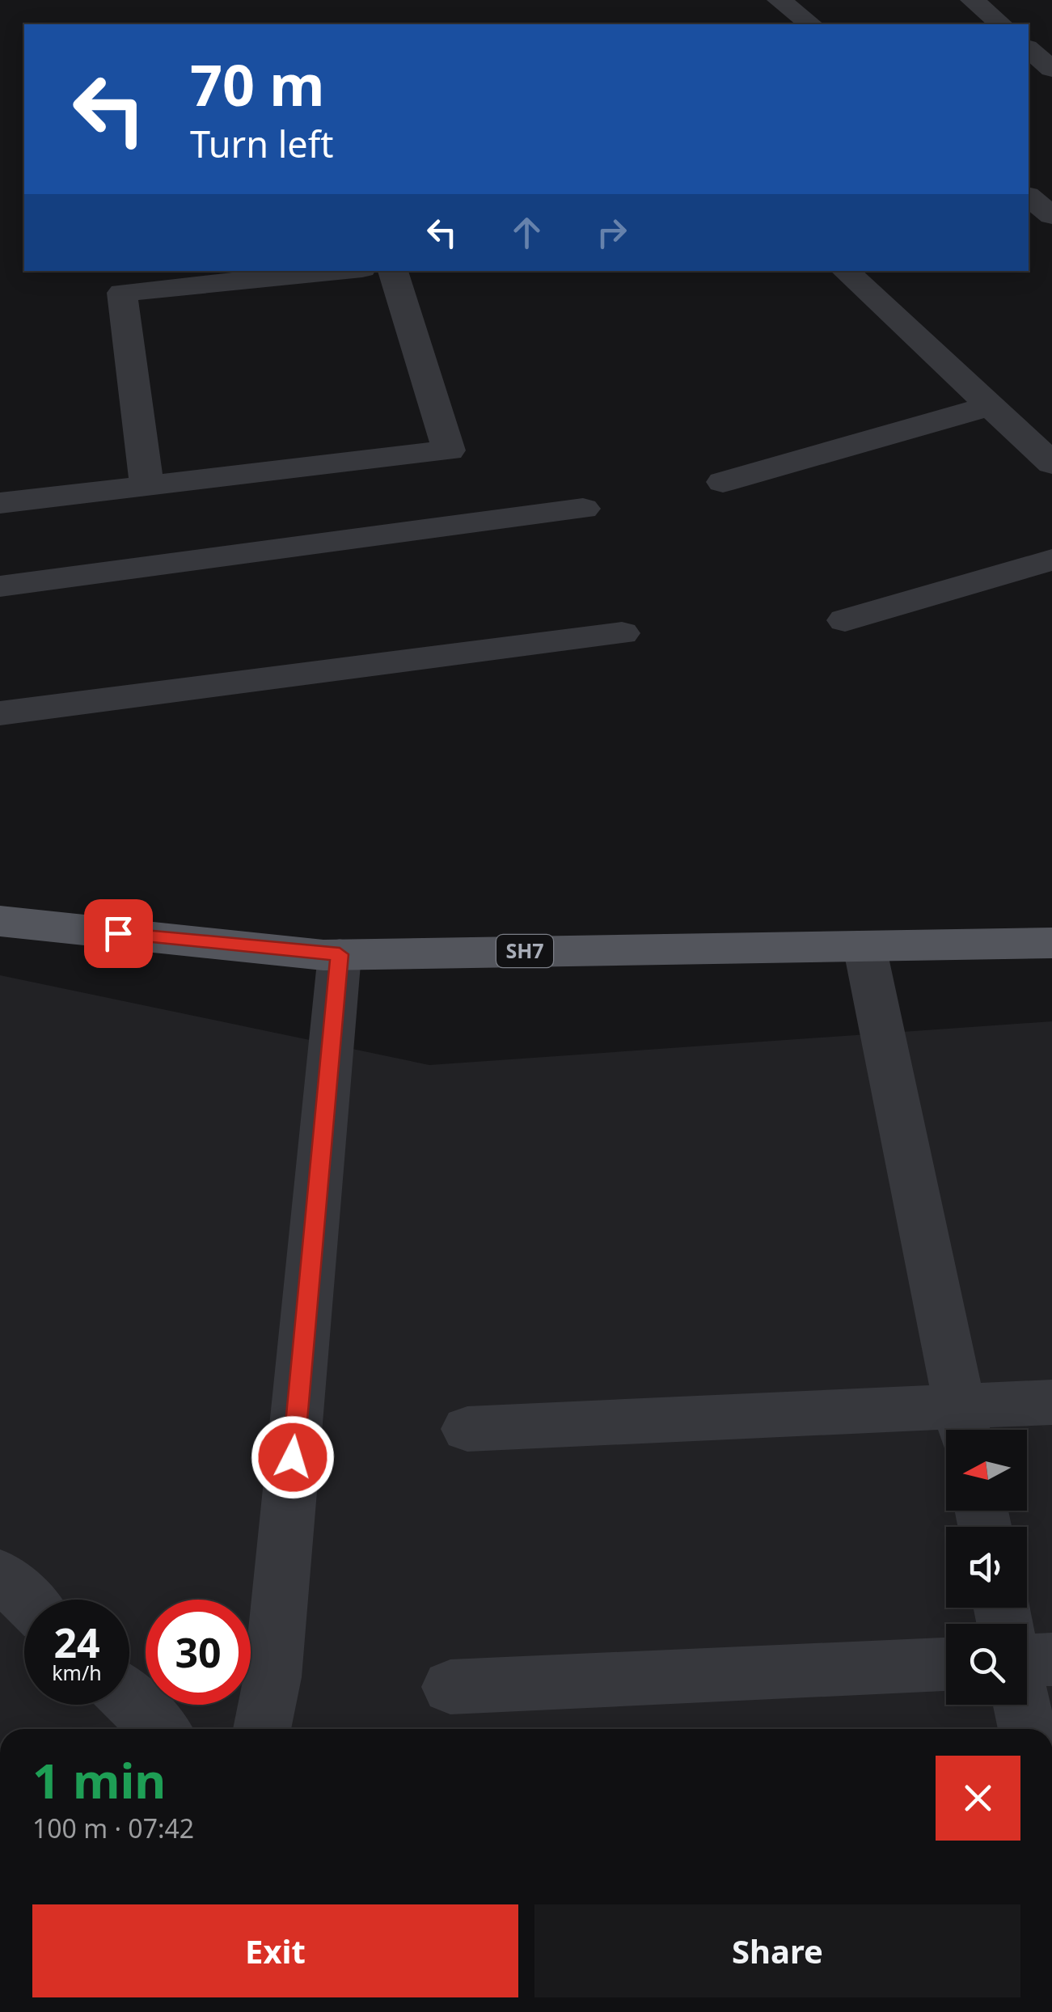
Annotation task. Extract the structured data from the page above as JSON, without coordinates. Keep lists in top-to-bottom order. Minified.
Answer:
{"streets":{"main road":["SH7"]},"north":"left","page":{"turn":["70 m","Turn left"],"speed":"24 km/h","limit":"30","heading":["1 min","100 m · 07:42"],"buttons":["Exit","Share"]}}
